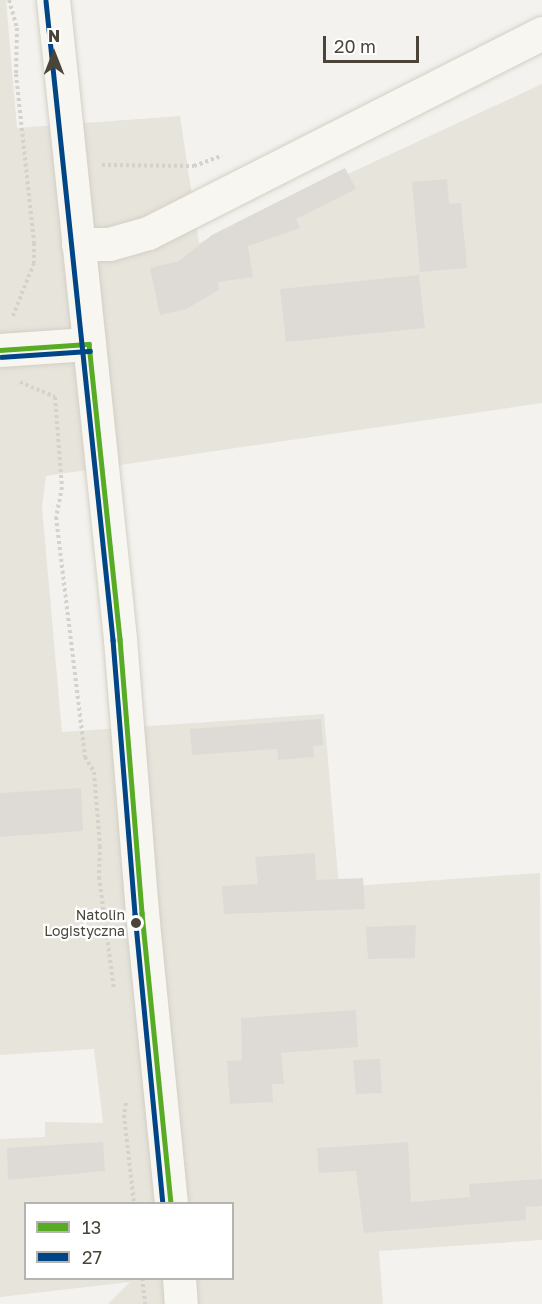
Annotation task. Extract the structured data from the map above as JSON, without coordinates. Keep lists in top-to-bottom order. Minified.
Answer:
{"places":["Natolin Logistyczna"],"lines":["transit line 27","transit line 13"],"legend":["13","27"],"scale_bar":"20 m","north":"top"}
